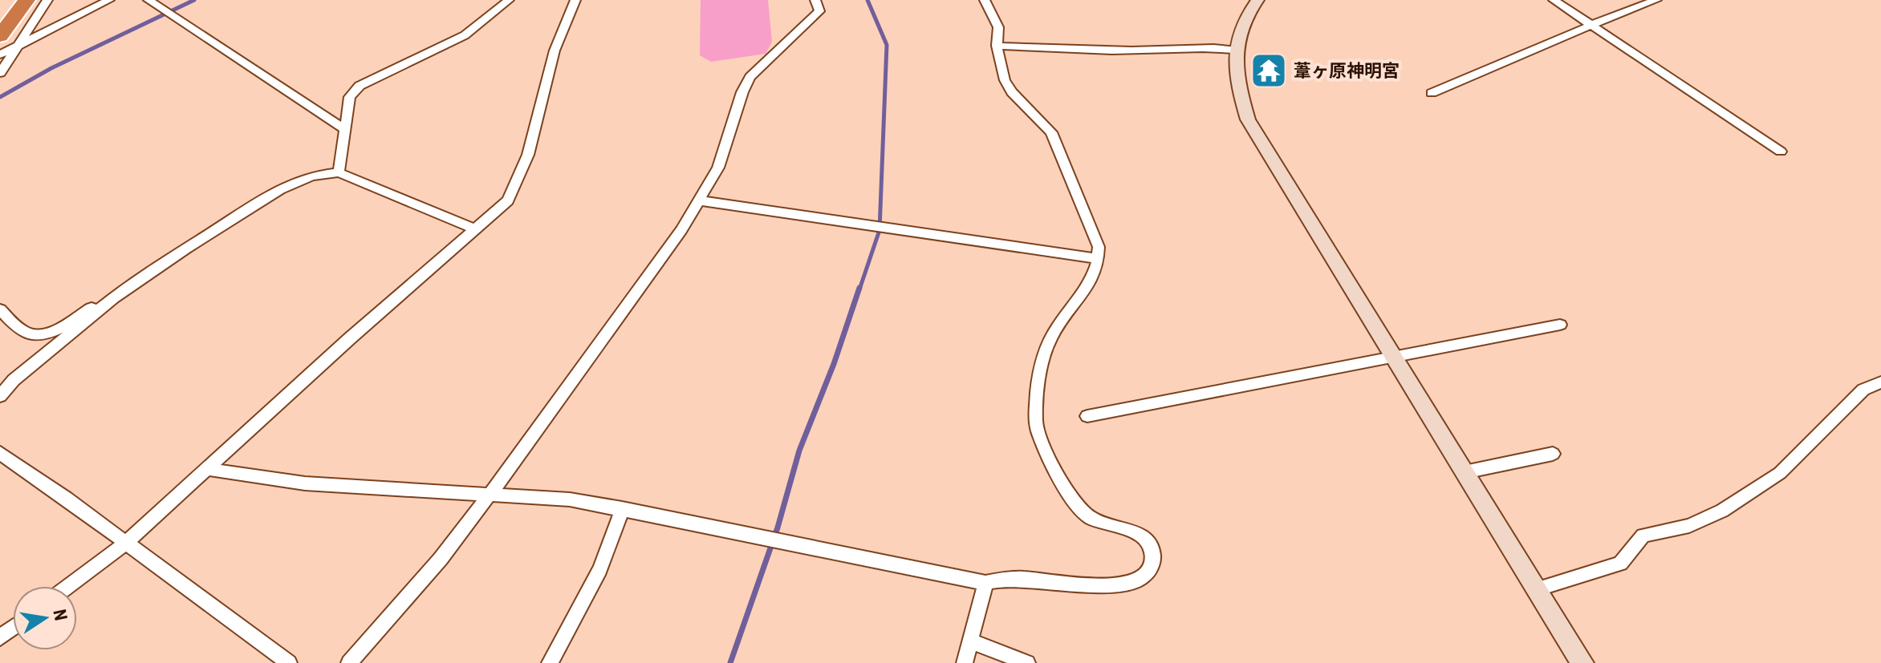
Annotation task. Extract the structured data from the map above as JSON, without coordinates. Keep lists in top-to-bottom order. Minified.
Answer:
{"places":{"temple":["葦ヶ原神明宮"]},"north":"right"}
